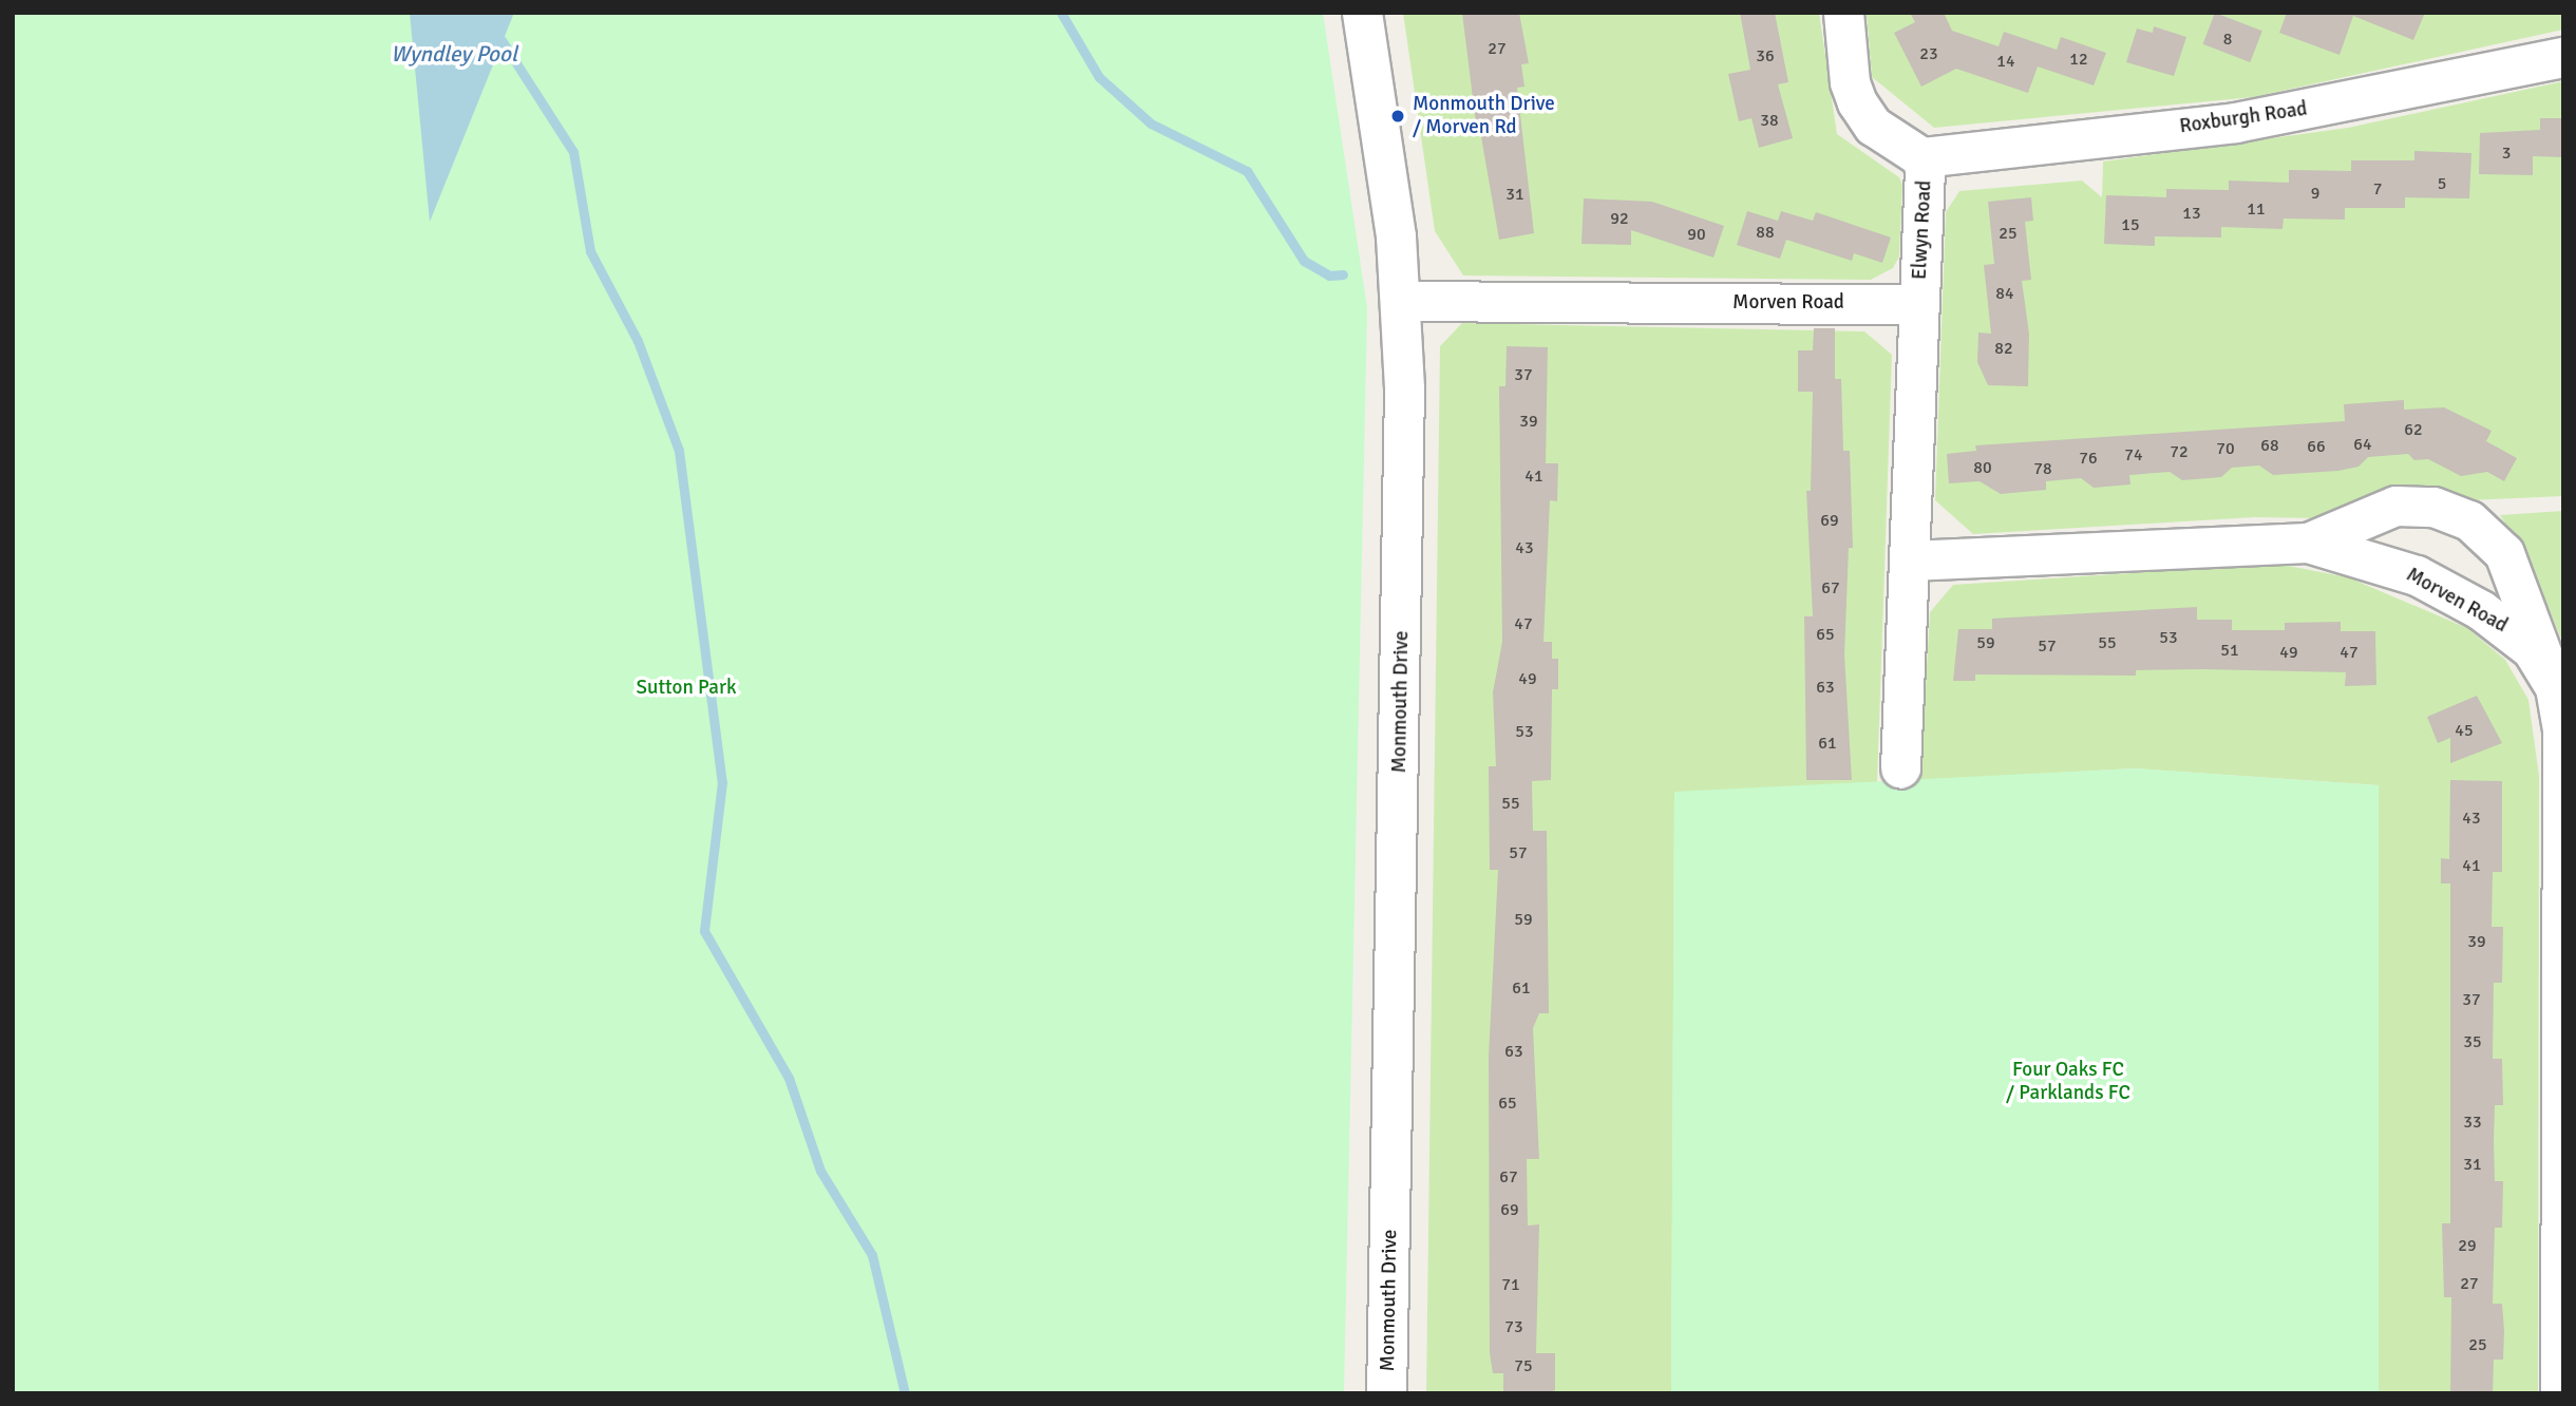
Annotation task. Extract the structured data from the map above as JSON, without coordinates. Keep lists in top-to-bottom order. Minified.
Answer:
{"streets":{"street":["Roxburgh Road","Elwyn Road","Morven Road","Monmouth Drive"]},"crossings":[["Roxburgh Road","Elwyn Road"],["Elwyn Road","Morven Road"],["Morven Road","Monmouth Drive"]],"water":["Wyndley Pool"],"parks":["Sutton Park","Four Oaks FC / Parklands FC"],"places":["Monmouth Drive / Morven Rd"],"house_numbers":["8","27","23","36","12","14","38","3","5","7","9","31","11","13","92","15","88","25","90","84","82","37","39","62","64","68","66","70","72","74","76","80","78","41","69","43","67","47","65","53","59","55","57","51","49","47","49","63","45","53","61","55","43","57","41","59","39","61","37","35","63","65","33","31","67","69","29","27","71","73","25","75"]}
